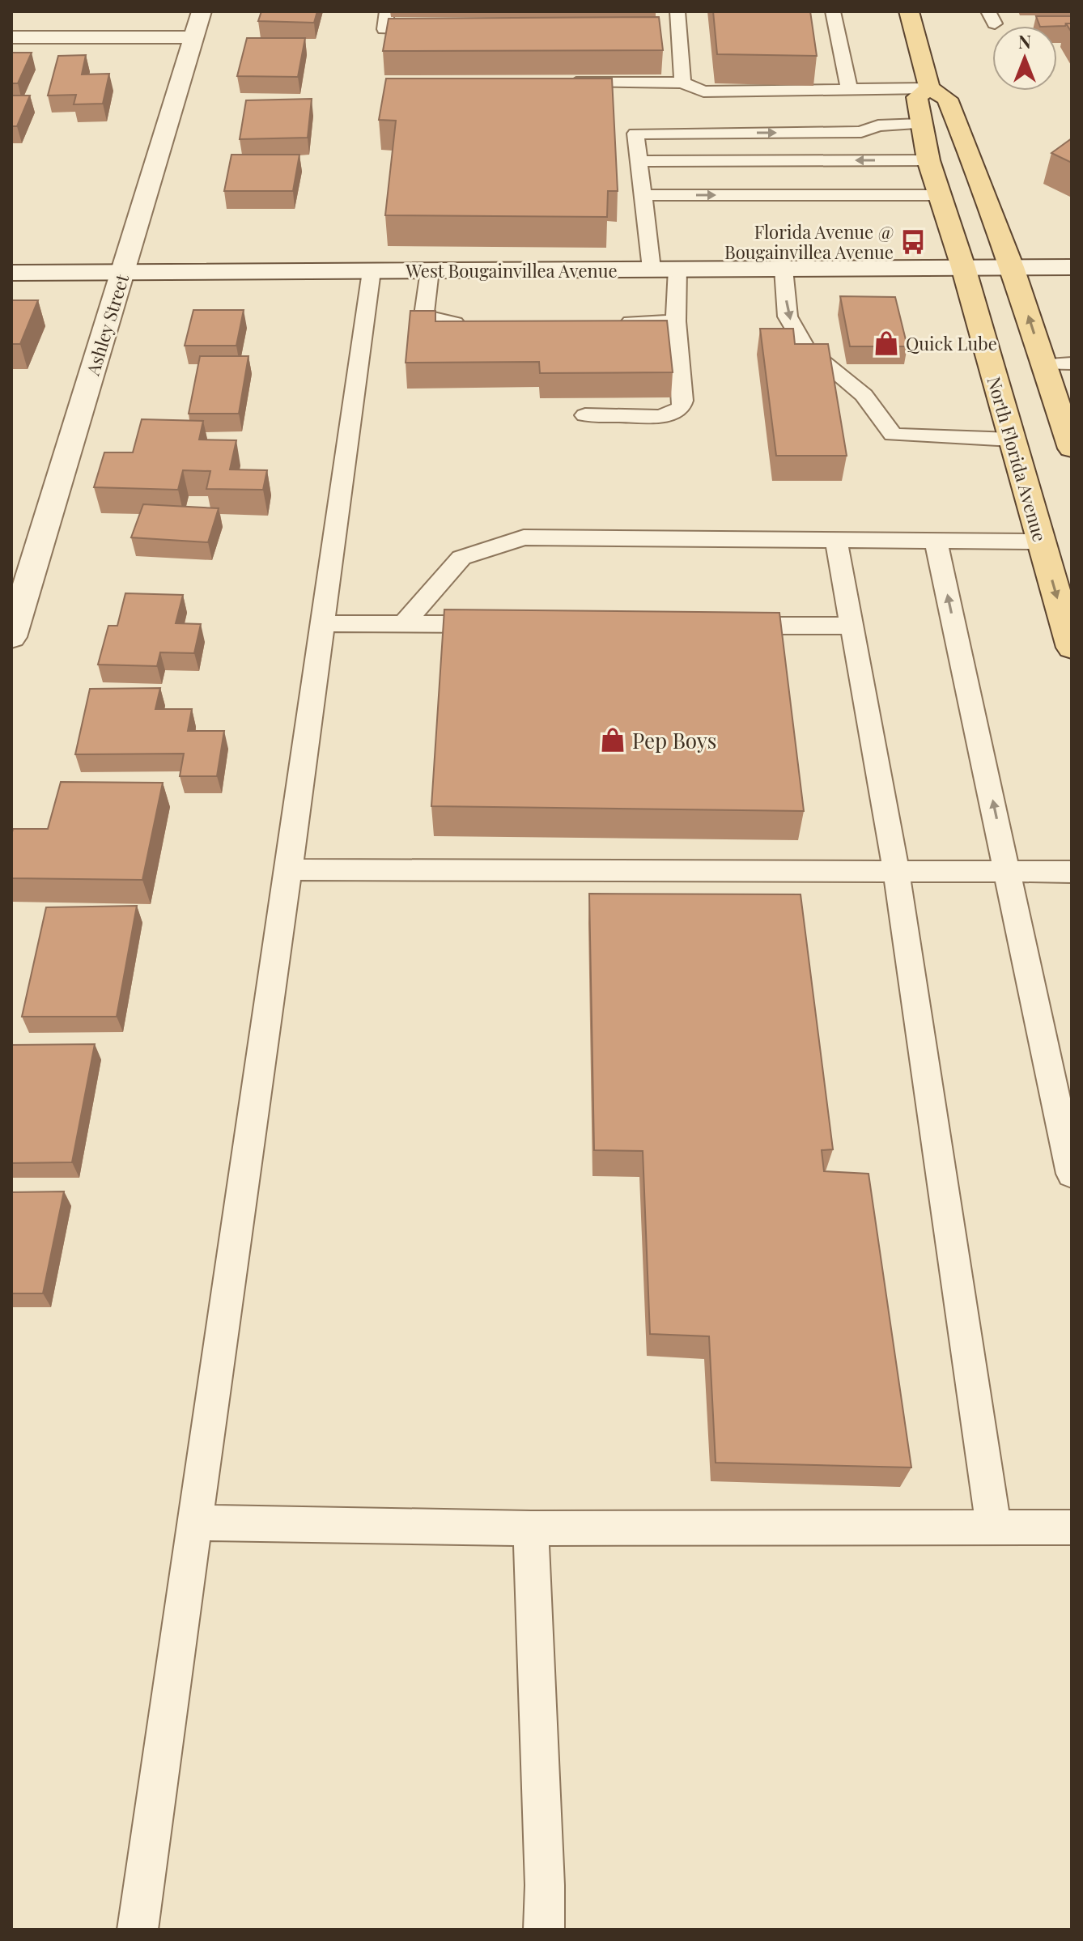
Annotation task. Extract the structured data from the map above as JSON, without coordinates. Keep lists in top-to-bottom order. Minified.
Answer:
{"streets":{"main road":["North Florida Avenue"],"street":["West Bougainvillea Avenue","Ashley Street"]},"crossings":[["West Bougainvillea Avenue","Ashley Street"],["West Bougainvillea Avenue","North Florida Avenue"]],"places":{"bus stop":["Florida Avenue @ Bougainvillea Avenue"],"shop":["Quick Lube","Pep Boys"]},"north":"top"}
